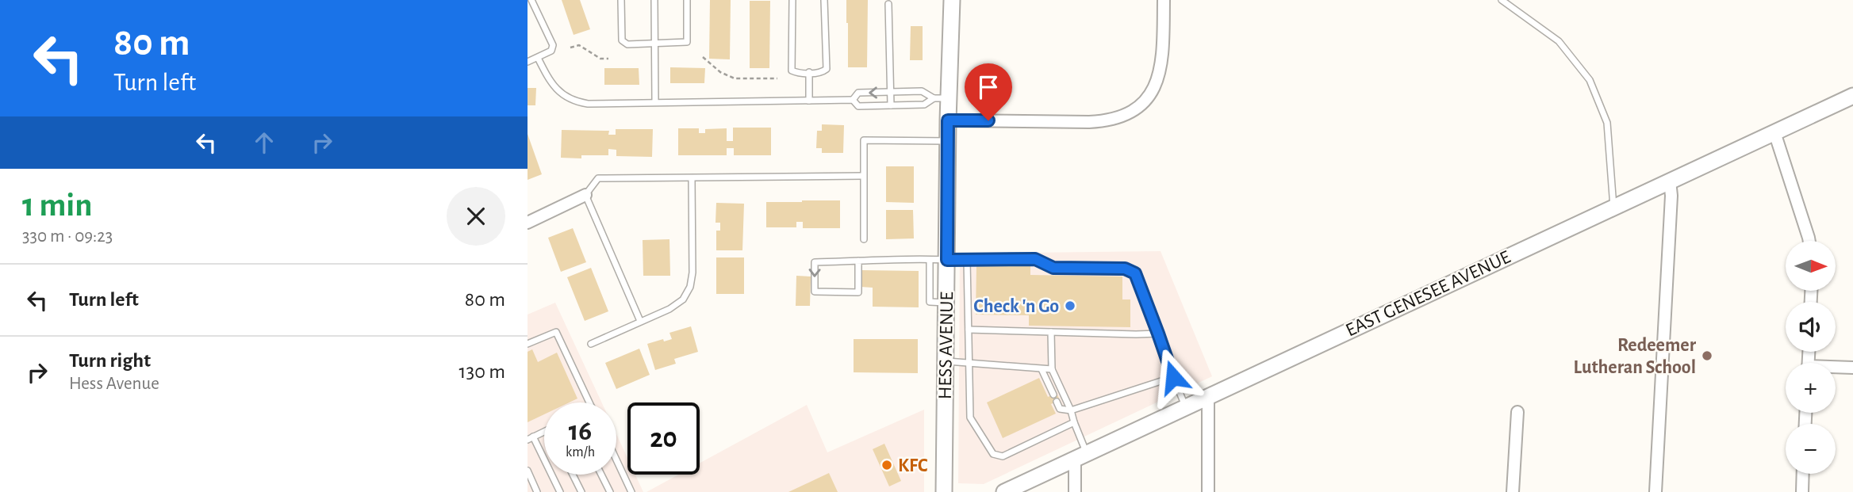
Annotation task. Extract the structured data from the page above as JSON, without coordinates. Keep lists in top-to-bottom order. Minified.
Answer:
{"streets":{"main road":["EAST GENESEE AVENUE","HESS AVENUE"]},"places":["Check 'n Go","Redeemer Lutheran School","KFC"],"north":"right","page":{"turn":["80 m","Turn left"],"heading":["1 min","330 m · 09:23"],"map_buttons":["+","−"],"list":[{"name":"Turn left","value":"80 m"},{"name":"Turn right","note":"Hess Avenue","value":"130 m"}],"speed":"16 km/h","limit":"20"}}
